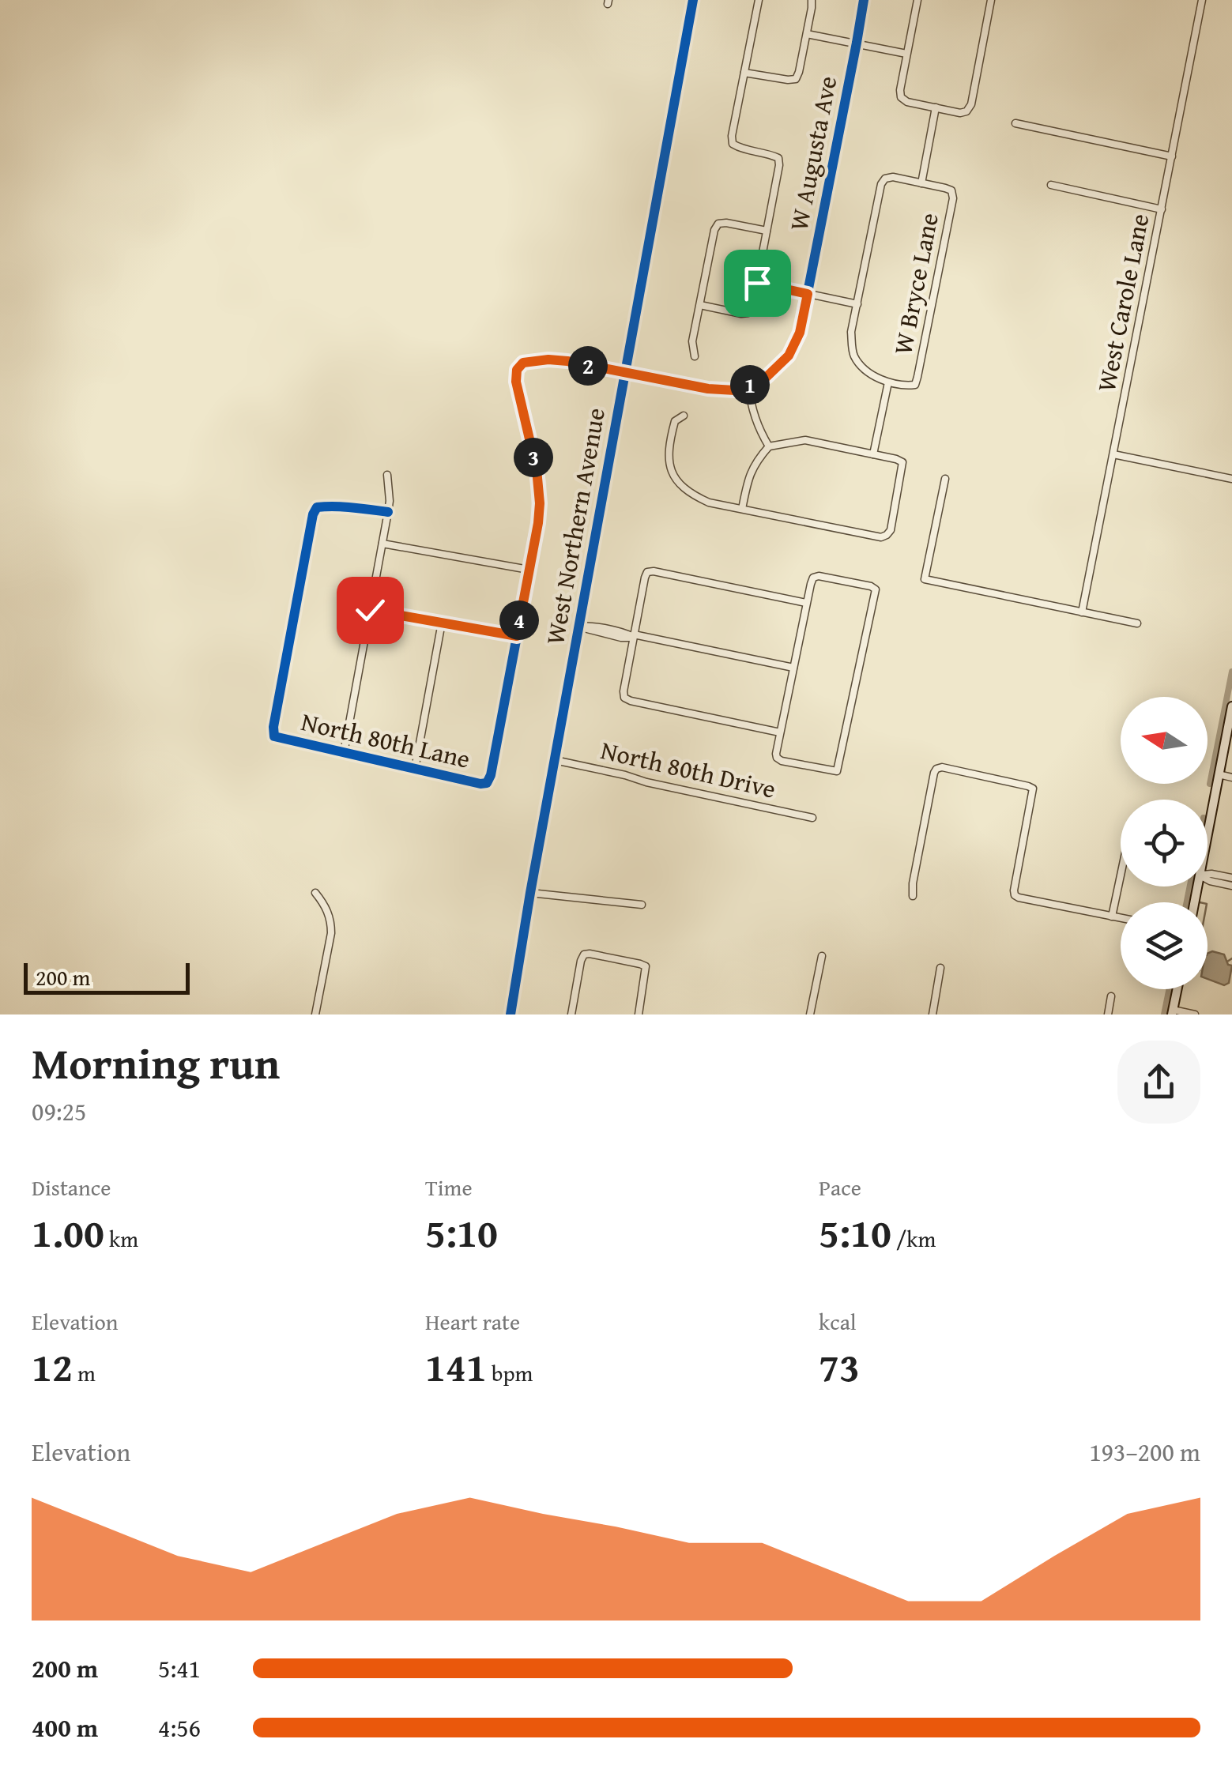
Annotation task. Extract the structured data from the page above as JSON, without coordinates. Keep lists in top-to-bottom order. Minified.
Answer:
{"streets":{"main road":["West Northern Avenue"],"street":["W Augusta Ave","W Bryce Lane","West Carole Lane","North 80th Lane","North 80th Drive"]},"crossings":[["West Northern Avenue","North 80th Drive"]],"scale_bar":"200 m","north":"left","page":{"pins":["2","1","3","4"],"scale":"200 m","heading":["Morning run","09:25"],"stats":[["Distance","1.00 km"],["Time","5:10"],["Pace","5:10 /km"],["Elevation","12 m"],["Heart rate","141 bpm"],["kcal","73"]],"chart":["Elevation","193–200 m"],"list":[{"name":"200 m","note":"5:41"},{"name":"400 m","note":"4:56"}]}}
